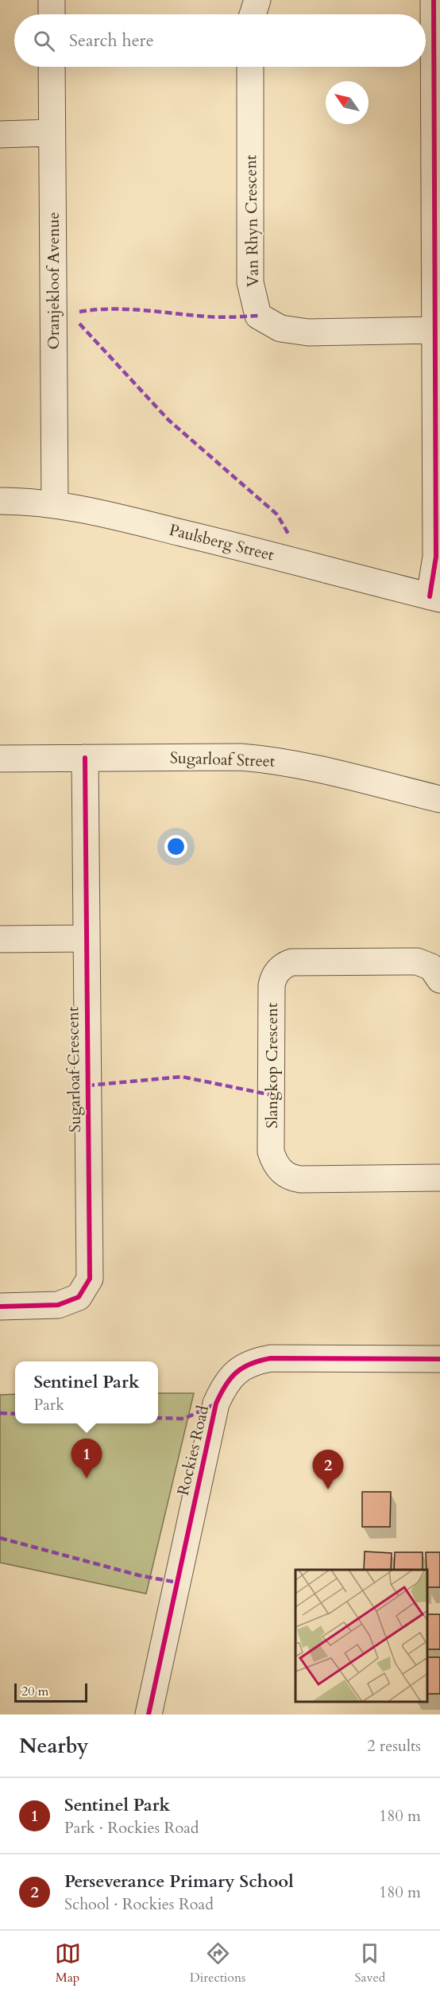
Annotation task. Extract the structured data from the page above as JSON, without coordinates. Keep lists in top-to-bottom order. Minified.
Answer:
{"streets":{"street":["Van Rhyn Crescent","Oranjekloof Avenue","Paulsberg Street","Sugarloaf Street","Slangkop Crescent","Sugarloaf Crescent","Rockies Road"]},"crossings":[["Oranjekloof Avenue","Paulsberg Street"],["Sugarloaf Street","Sugarloaf Crescent"]],"scale_bar":"20 m","north":"top left","page":{"search":"Search here","popup":["Sentinel Park","Park"],"pins":["1","2"],"scale":"20 m","heading":["Nearby","2 results"],"list":[{"mark":"1","name":"Sentinel Park","note":"Park · Rockies Road","value":"180 m"},{"mark":"2","name":"Perseverance Primary School","note":"School · Rockies Road","value":"180 m"}],"nav":["Map","Directions","Saved"]}}
